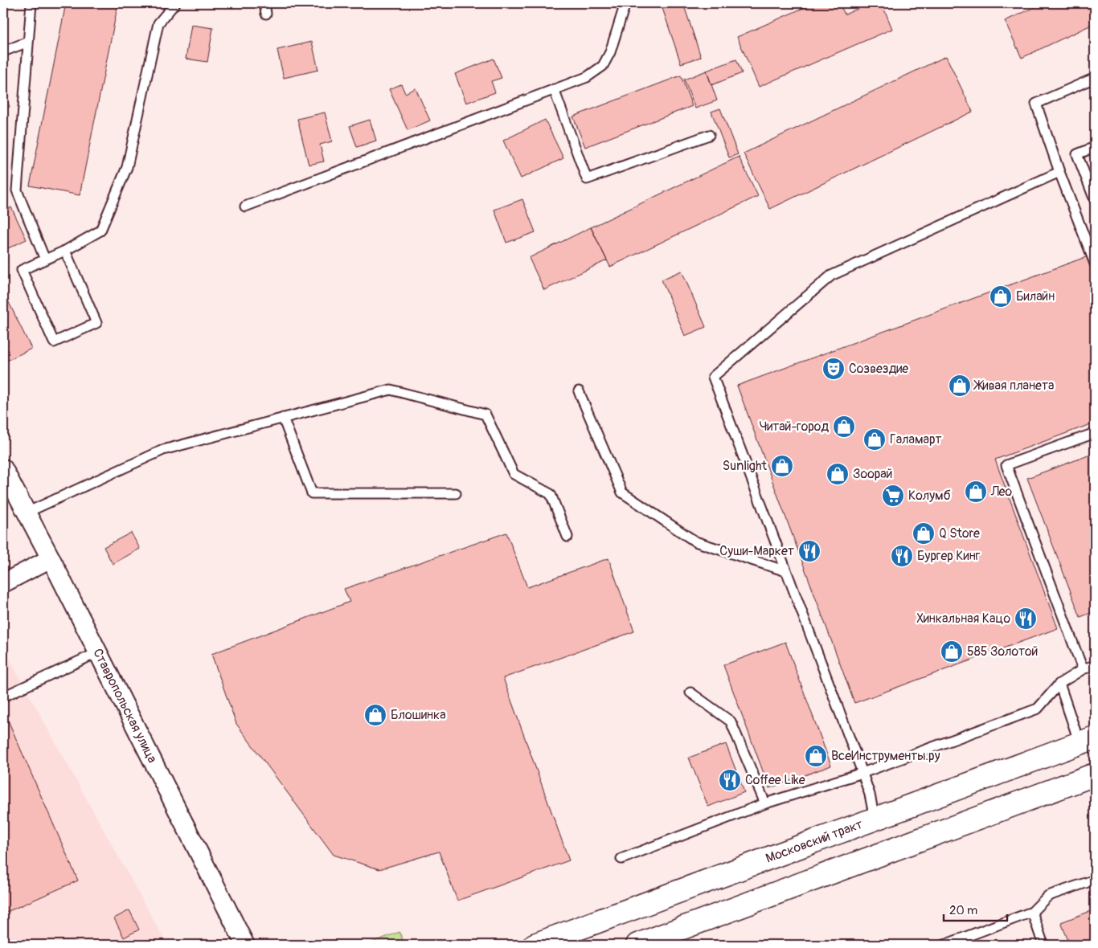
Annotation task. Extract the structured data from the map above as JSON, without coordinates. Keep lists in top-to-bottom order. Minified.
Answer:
{"streets":{"main road":["Московский тракт"],"street":["Ставропольская улица"]},"places":{"shop":["Билайн","Живая планета","Читай-город","Галамарт","Sunlight","Зоорай","Лео","Q Store","585 Золотой","Блошинка","ВсеИнструменты.ру"],"theatre":["Созвездие"],"supermarket":["Колумб"],"restaurant":["Суши-Маркет","Бургер Кинг","Хинкальная Кацо","Coffee Like"]},"scale_bar":"20 m"}
